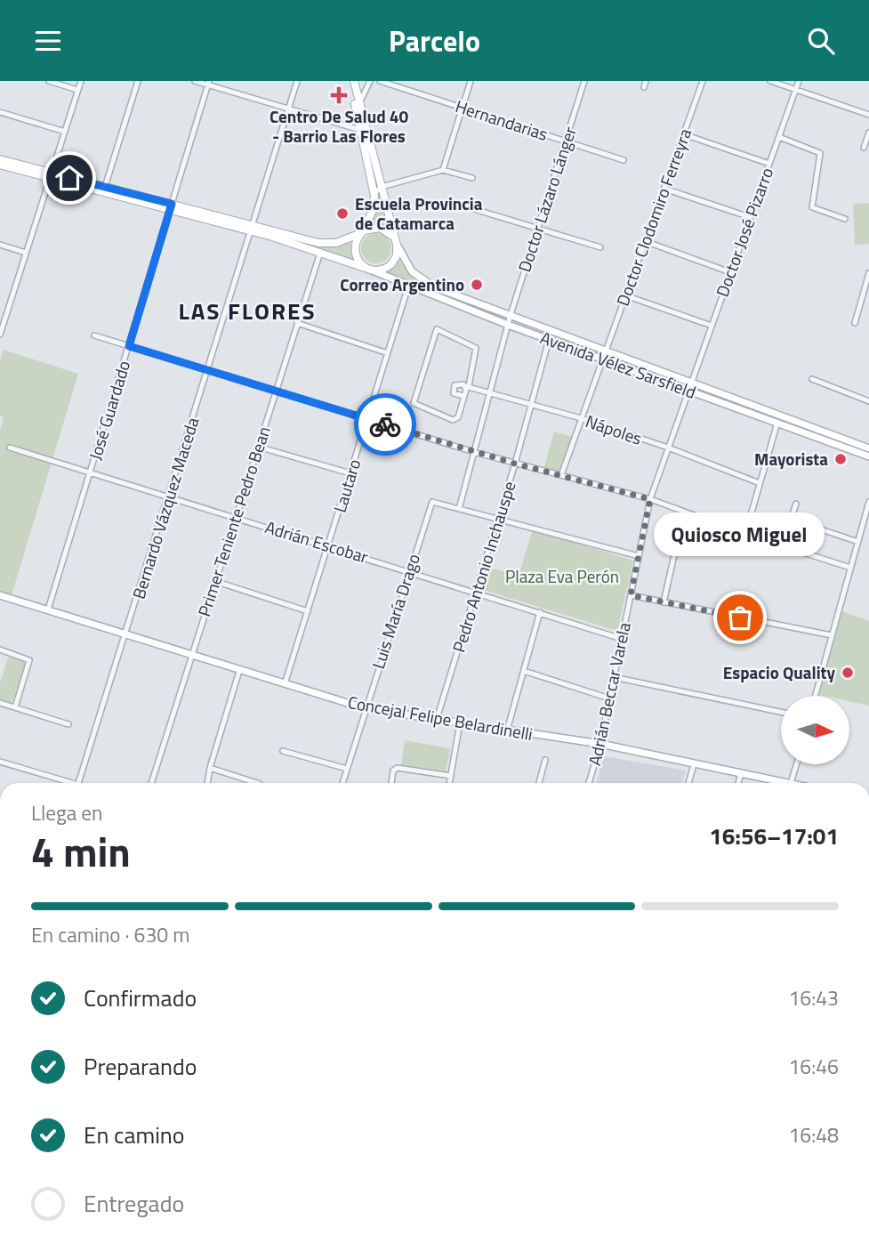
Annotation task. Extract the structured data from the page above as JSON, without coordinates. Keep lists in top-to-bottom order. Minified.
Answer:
{"streets":{"main road":["Avenida Vélez Sarsfield","Concejal Felipe Belardinelli"],"street":["Hernandarias","Doctor Lázaro Lánger","Doctor Clodomiro Ferreyra","Doctor José Pizarro","José Guardado","Nápoles","Lautaro","Bernardo Vázquez Maceda","Primer Teniente Pedro Bean","Adrián Escobar","Pedro Antonio Inchauspe","Luis María Drago","Adrián Beccar Varela"]},"crossings":[["Hernandarias","Doctor Lázaro Lánger"],["Doctor Lázaro Lánger","Avenida Vélez Sarsfield"],["Doctor Clodomiro Ferreyra","Avenida Vélez Sarsfield"],["Doctor Clodomiro Ferreyra","Nápoles"],["Doctor José Pizarro","Avenida Vélez Sarsfield"],["Doctor José Pizarro","Adrián Beccar Varela"],["Avenida Vélez Sarsfield","José Guardado"],["Avenida Vélez Sarsfield","Lautaro"],["Avenida Vélez Sarsfield","Bernardo Vázquez Maceda"],["Avenida Vélez Sarsfield","Primer Teniente Pedro Bean"],["Avenida Vélez Sarsfield","Pedro Antonio Inchauspe"],["Avenida Vélez Sarsfield","Adrián Beccar Varela"],["José Guardado","Adrián Escobar"],["José Guardado","Concejal Felipe Belardinelli"],["Nápoles","Pedro Antonio Inchauspe"],["Nápoles","Adrián Beccar Varela"],["Lautaro","Adrián Escobar"],["Lautaro","Concejal Felipe Belardinelli"],["Bernardo Vázquez Maceda","Adrián Escobar"],["Bernardo Vázquez Maceda","Concejal Felipe Belardinelli"],["Primer Teniente Pedro Bean","Adrián Escobar"],["Primer Teniente Pedro Bean","Concejal Felipe Belardinelli"],["Adrián Escobar","Pedro Antonio Inchauspe"],["Adrián Escobar","Luis María Drago"],["Adrián Escobar","Adrián Beccar Varela"],["Pedro Antonio Inchauspe","Concejal Felipe Belardinelli"],["Luis María Drago","Concejal Felipe Belardinelli"],["Adrián Beccar Varela","Concejal Felipe Belardinelli"]],"districts":["LAS FLORES"],"parks":["Plaza Eva Perón"],"places":{"health":["Centro De Salud 40 - Barrio Las Flores"],"other":["Escuela Provincia de Catamarca","Correo Argentino","Mayorista","Quiosco Miguel","Espacio Quality"]},"north":"right","page":{"header":"Parcelo","bubble":"Quiosco Miguel","heading":["4 min","Llega en","16:56–17:01"],"bar":"En camino · 630 m","list":[["Confirmado","16:43"],["Preparando","16:46"],["En camino","16:48"],"Entregado"]}}
